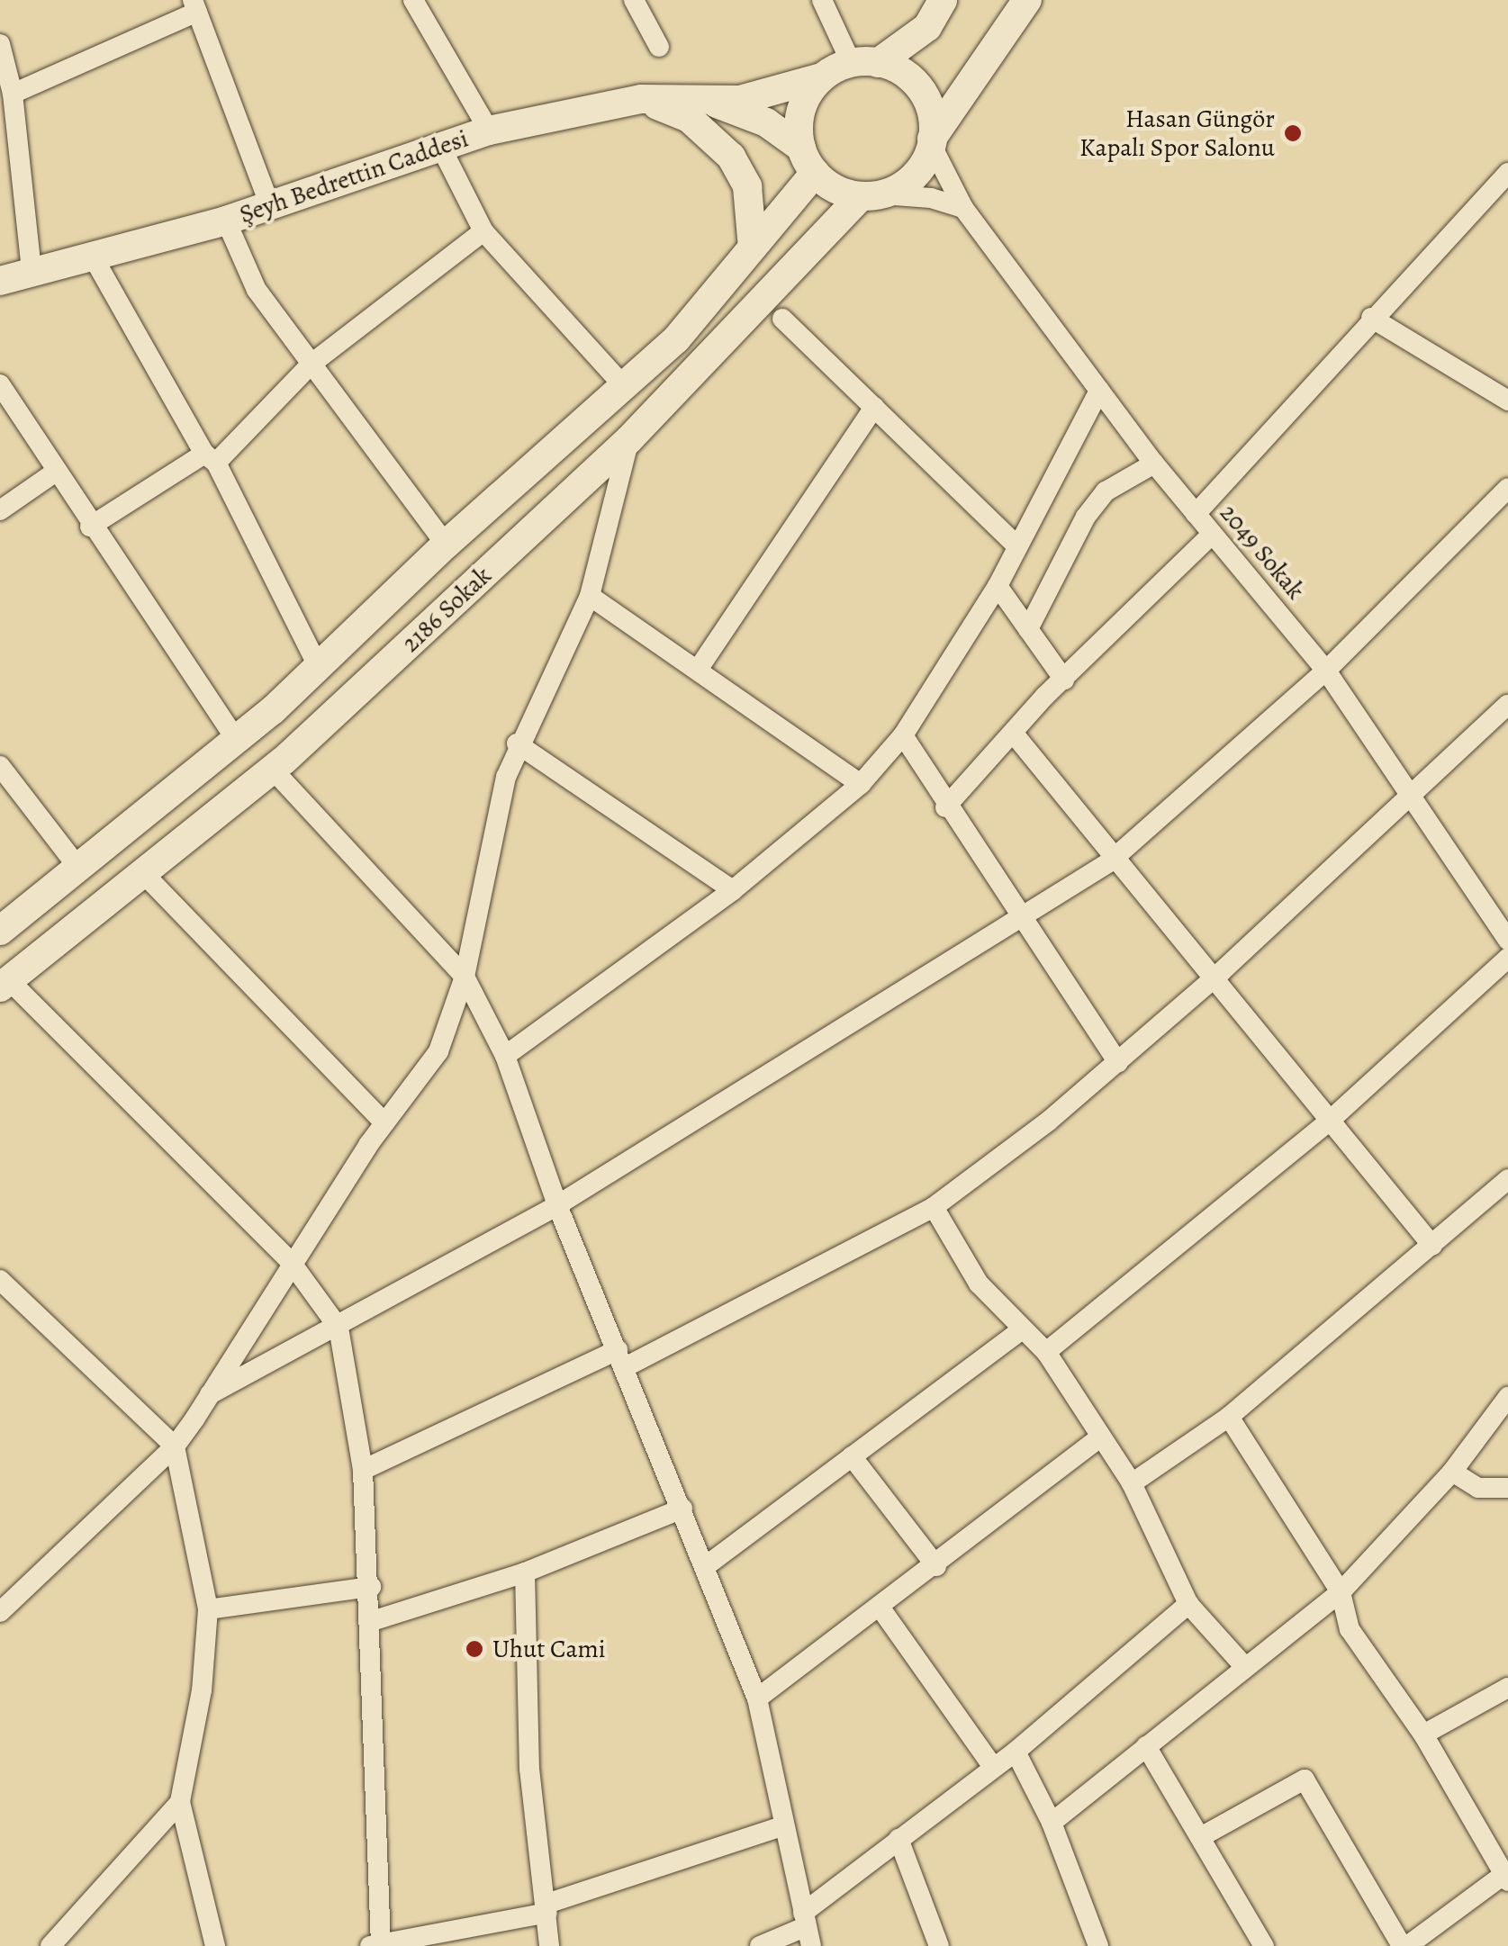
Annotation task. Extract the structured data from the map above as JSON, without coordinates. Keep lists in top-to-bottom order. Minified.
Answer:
{"streets":{"main road":["Şeyh Bedrettin Caddesi","2186 Sokak"],"street":["2049 Sokak"]},"crossings":[["Şeyh Bedrettin Caddesi","2049 Sokak"],["Şeyh Bedrettin Caddesi","2186 Sokak"],["2049 Sokak","2186 Sokak"]],"places":["Hasan Güngör Kapalı Spor Salonu","Uhut Cami"]}
